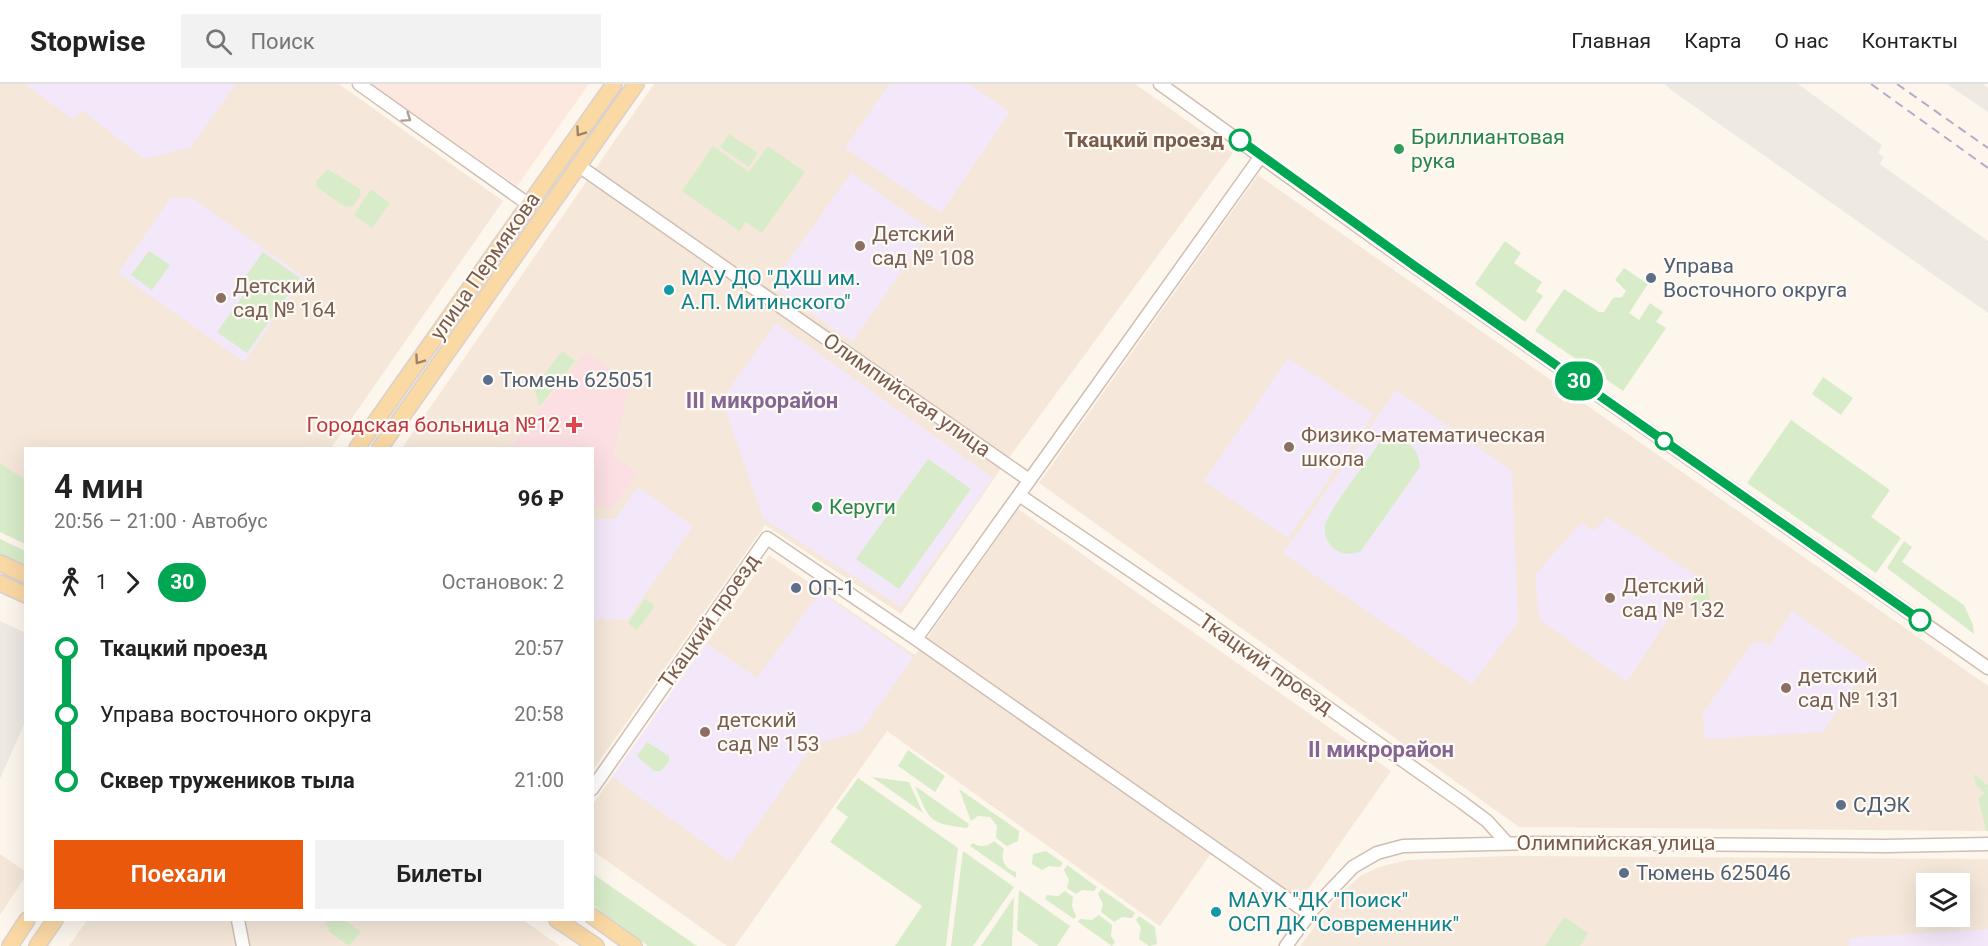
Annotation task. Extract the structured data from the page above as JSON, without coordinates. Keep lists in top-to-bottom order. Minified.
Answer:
{"streets":{"main road":["улица Пермякова"],"street":["Олимпийская улица","Ткацкий проезд"]},"crossings":[["улица Пермякова","Олимпийская улица"],["Олимпийская улица","Ткацкий проезд"]],"districts":["III микрорайон","II микрорайон"],"places":{"other":["Ткацкий проезд","Бриллиантовая рука","Детский сад № 108","Управа Восточного округа","МАУ ДО \"ДХШ им. А.П. Митинского\"","Детский сад № 164","Тюмень 625051","Физико-математическая школа","Керуги","ОП-1","Детский сад № 132","детский сад № 131","детский сад № 153","СДЭК","Тюмень 625046","МАУК \"ДК \"Поиск\" ОСП ДК \"Современник\""],"health":["Городская больница №12"]},"lines":["bus line 30"],"page":{"header":"Stopwise","search":"Поиск","nav":["Главная","Карта","О нас","Контакты"],"on_map":"30","heading":["4 мин","20:56 – 21:00 · Автобус","96 ₽"],"legs":["1","30","Остановок: 2"],"list":[{"name":"Ткацкий проезд","value":"20:57"},{"name":"Управа восточного округа","value":"20:58"},{"name":"Сквер тружеников тыла","value":"21:00"}],"buttons":["Поехали","Билеты"]}}
